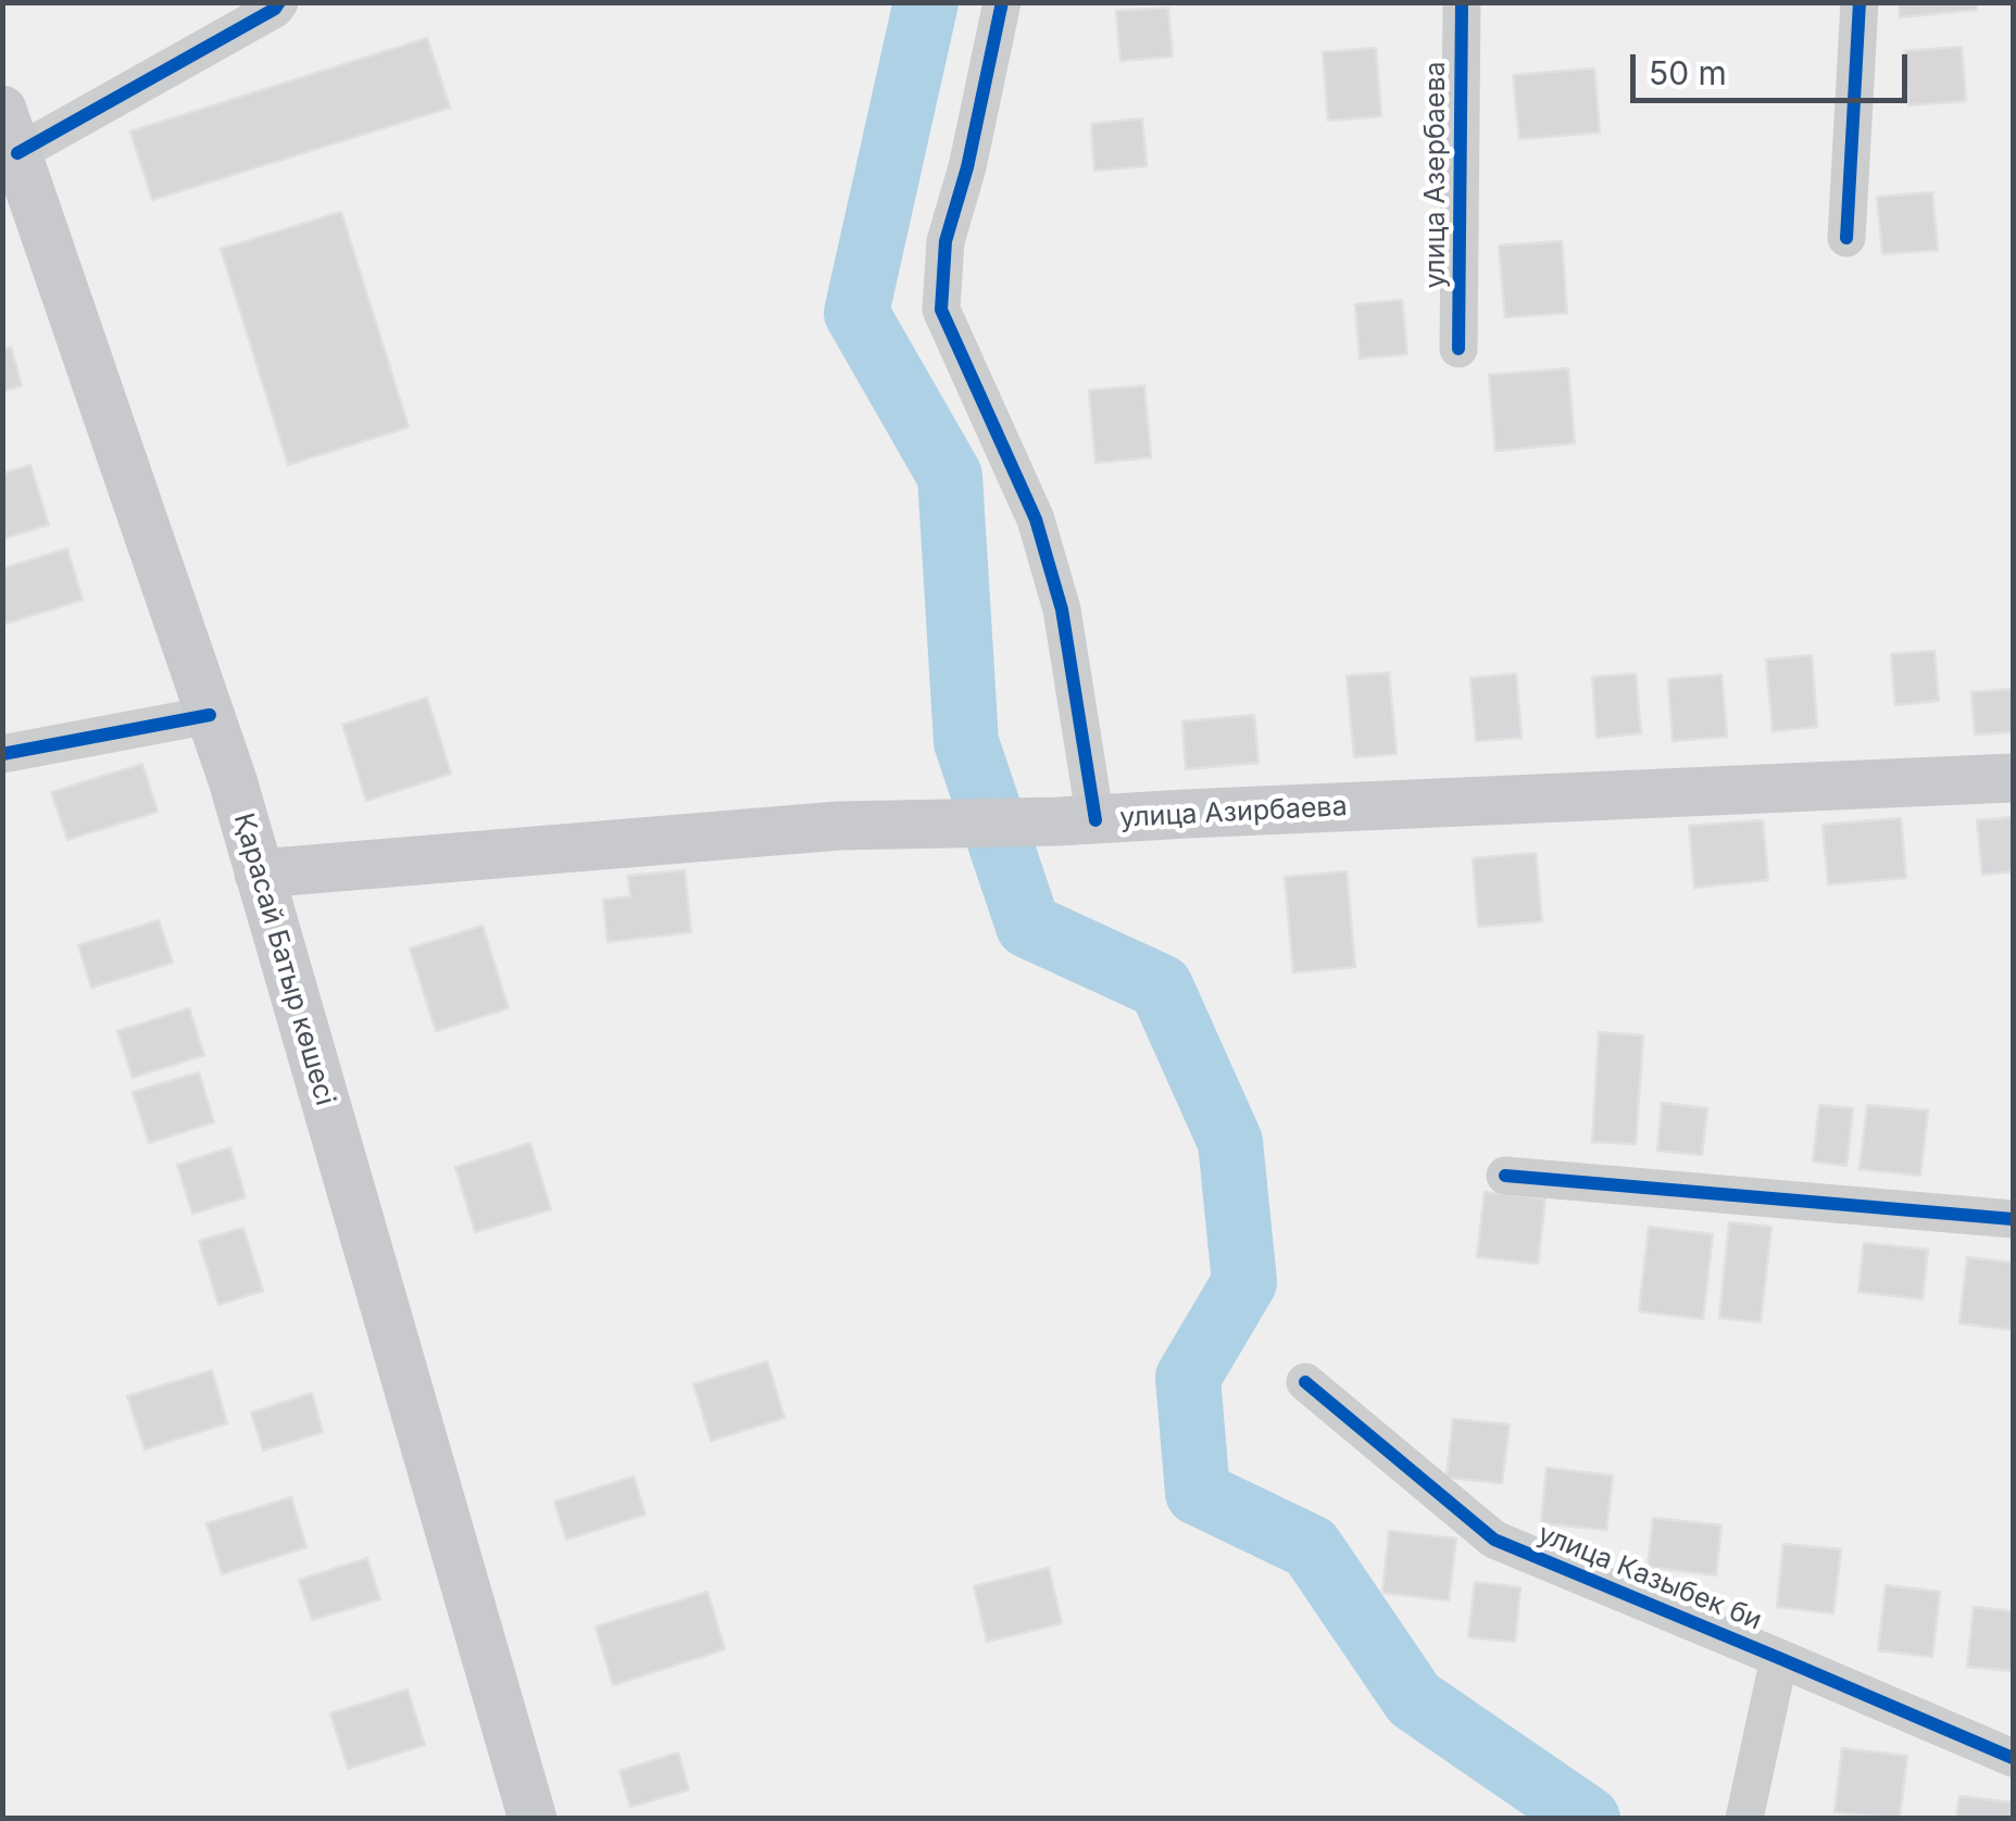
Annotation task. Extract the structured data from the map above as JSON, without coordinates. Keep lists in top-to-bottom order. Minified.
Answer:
{"streets":{"main road":["улица Азирбаева","Қарасай Батыр көшесі"],"street":["улица Азербаева","улица Казыбек би"]},"crossings":[["улица Азирбаева","Қарасай Батыр көшесі"]],"scale_bar":"50 m"}
